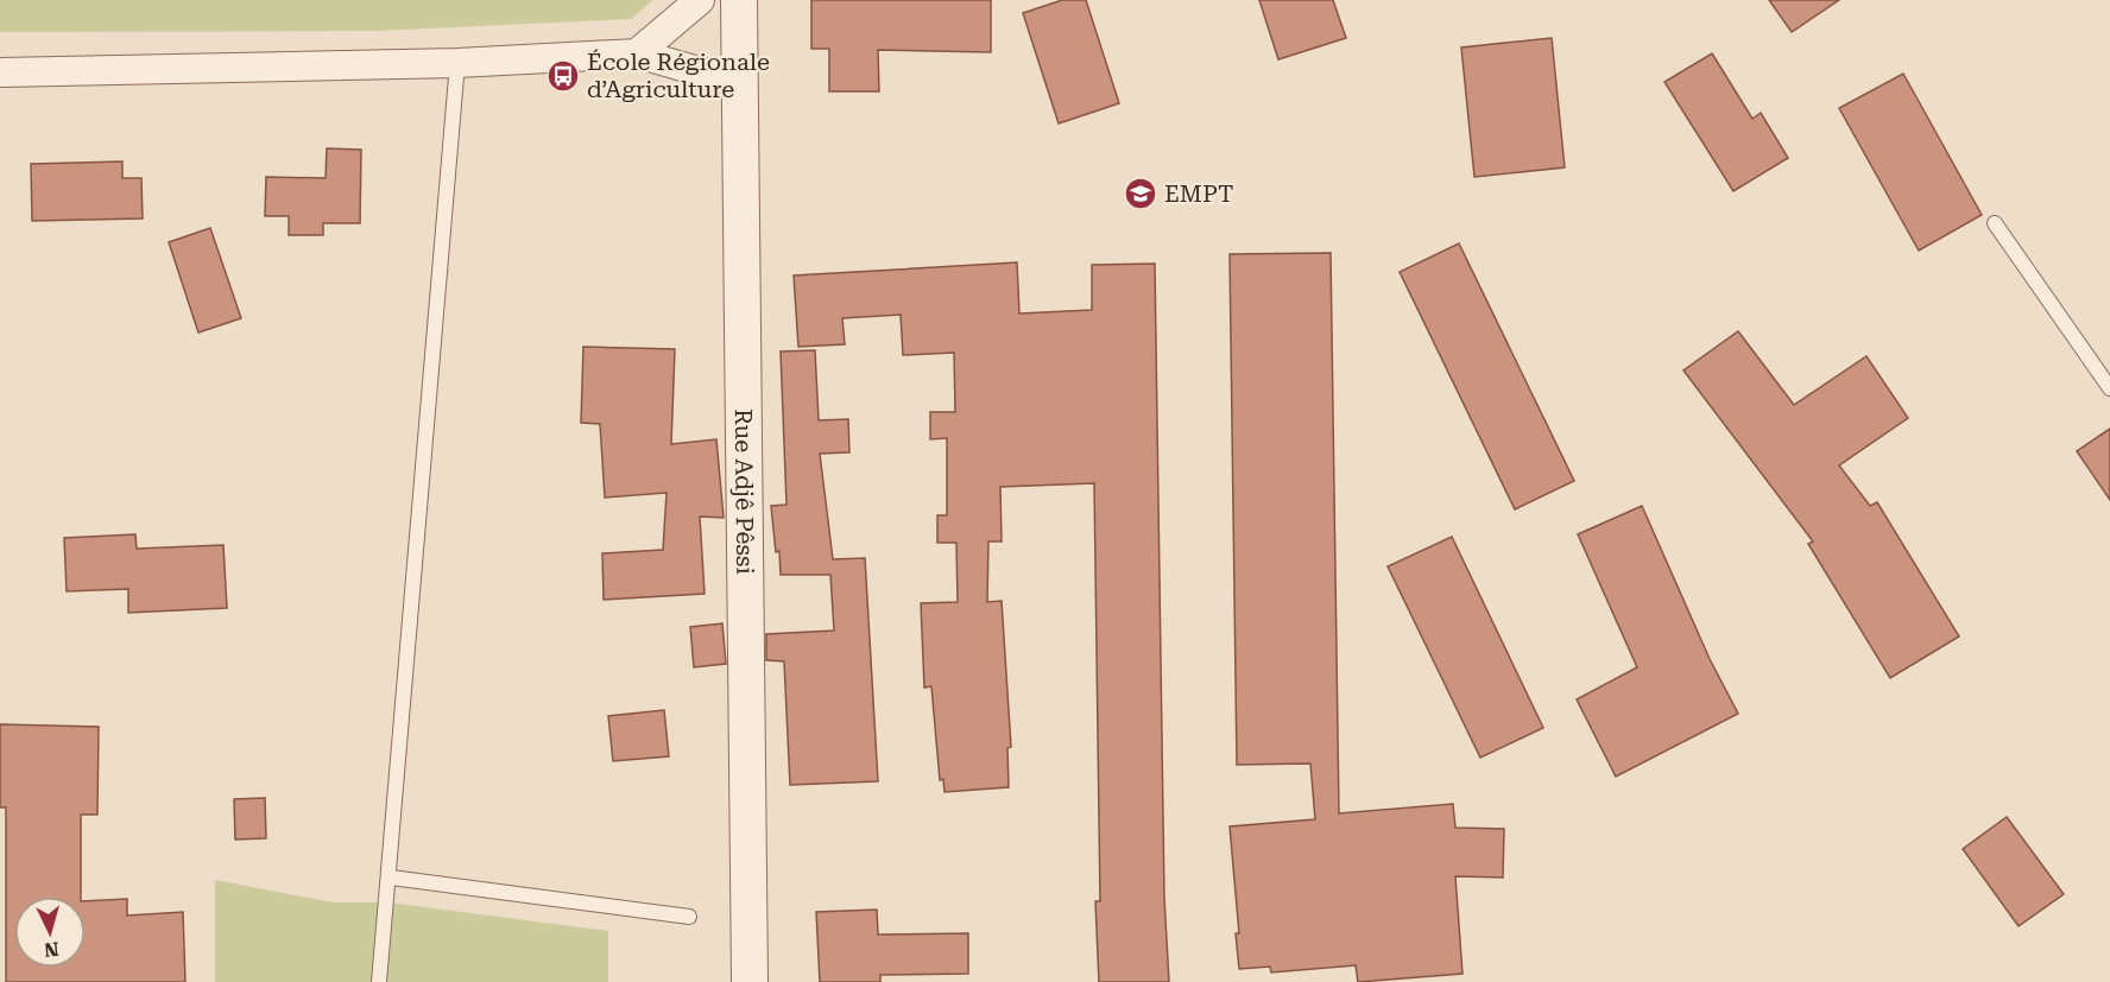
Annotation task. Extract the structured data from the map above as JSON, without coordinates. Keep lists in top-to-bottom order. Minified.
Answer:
{"streets":{"street":["Rue Adjê Pêssi"]},"places":{"bus stop":["École Régionale d’Agriculture"],"school or university":["EMPT"]},"north":"bottom"}
